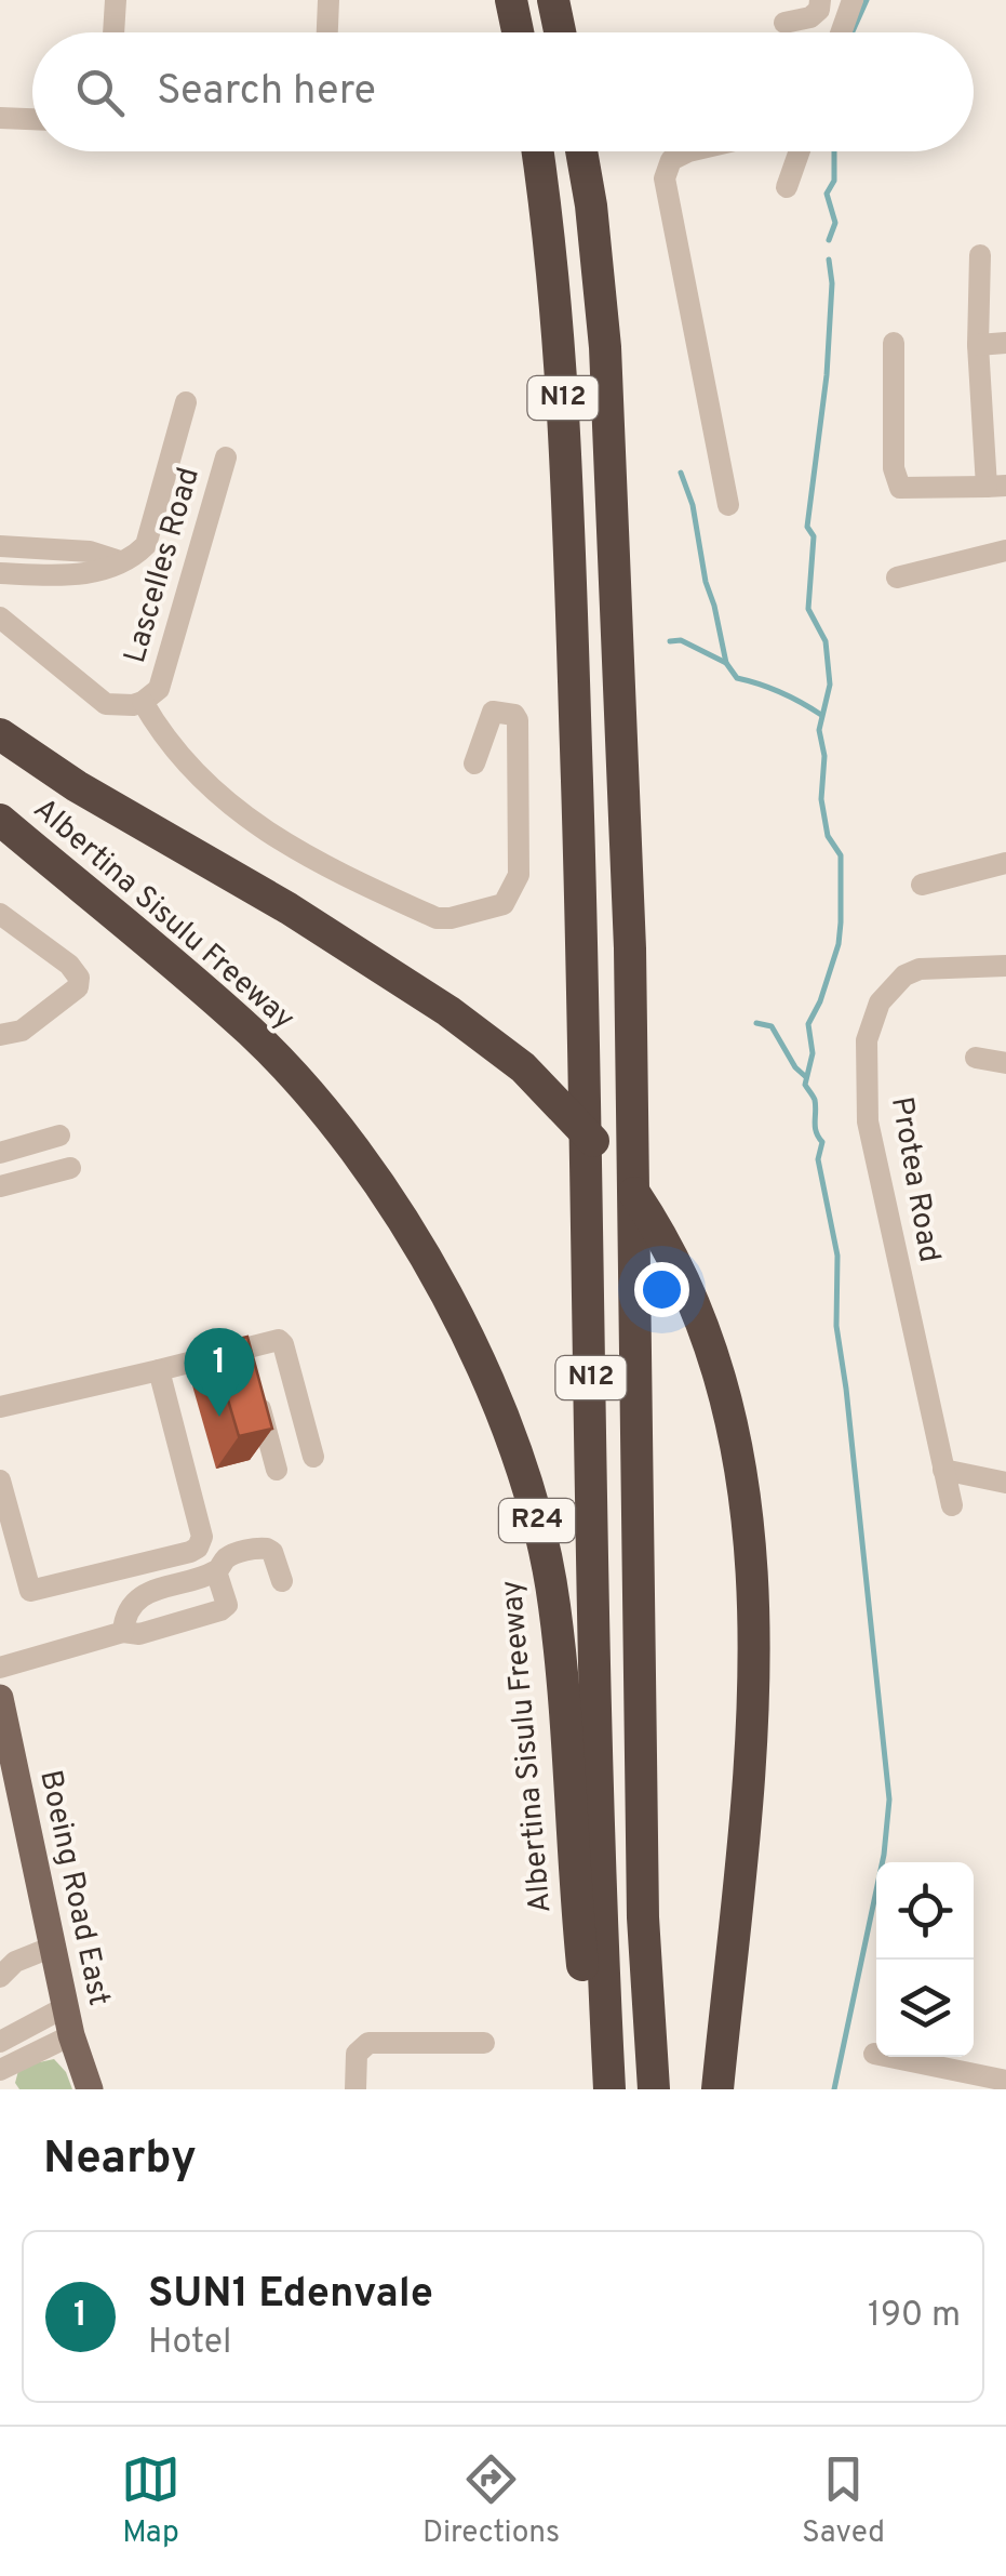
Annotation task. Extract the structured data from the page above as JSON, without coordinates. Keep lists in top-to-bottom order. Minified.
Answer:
{"streets":{"highway":["N12","Albertina Sisulu Freeway","R24"],"main road":["Boeing Road East"],"street":["Lascelles Road","Protea Road"]},"page":{"search":"Search here","pins":"1","heading":"Nearby","list":[{"mark":"1","name":"SUN1 Edenvale","note":"Hotel","value":"190 m"}],"nav":["Map","Directions","Saved"]}}
